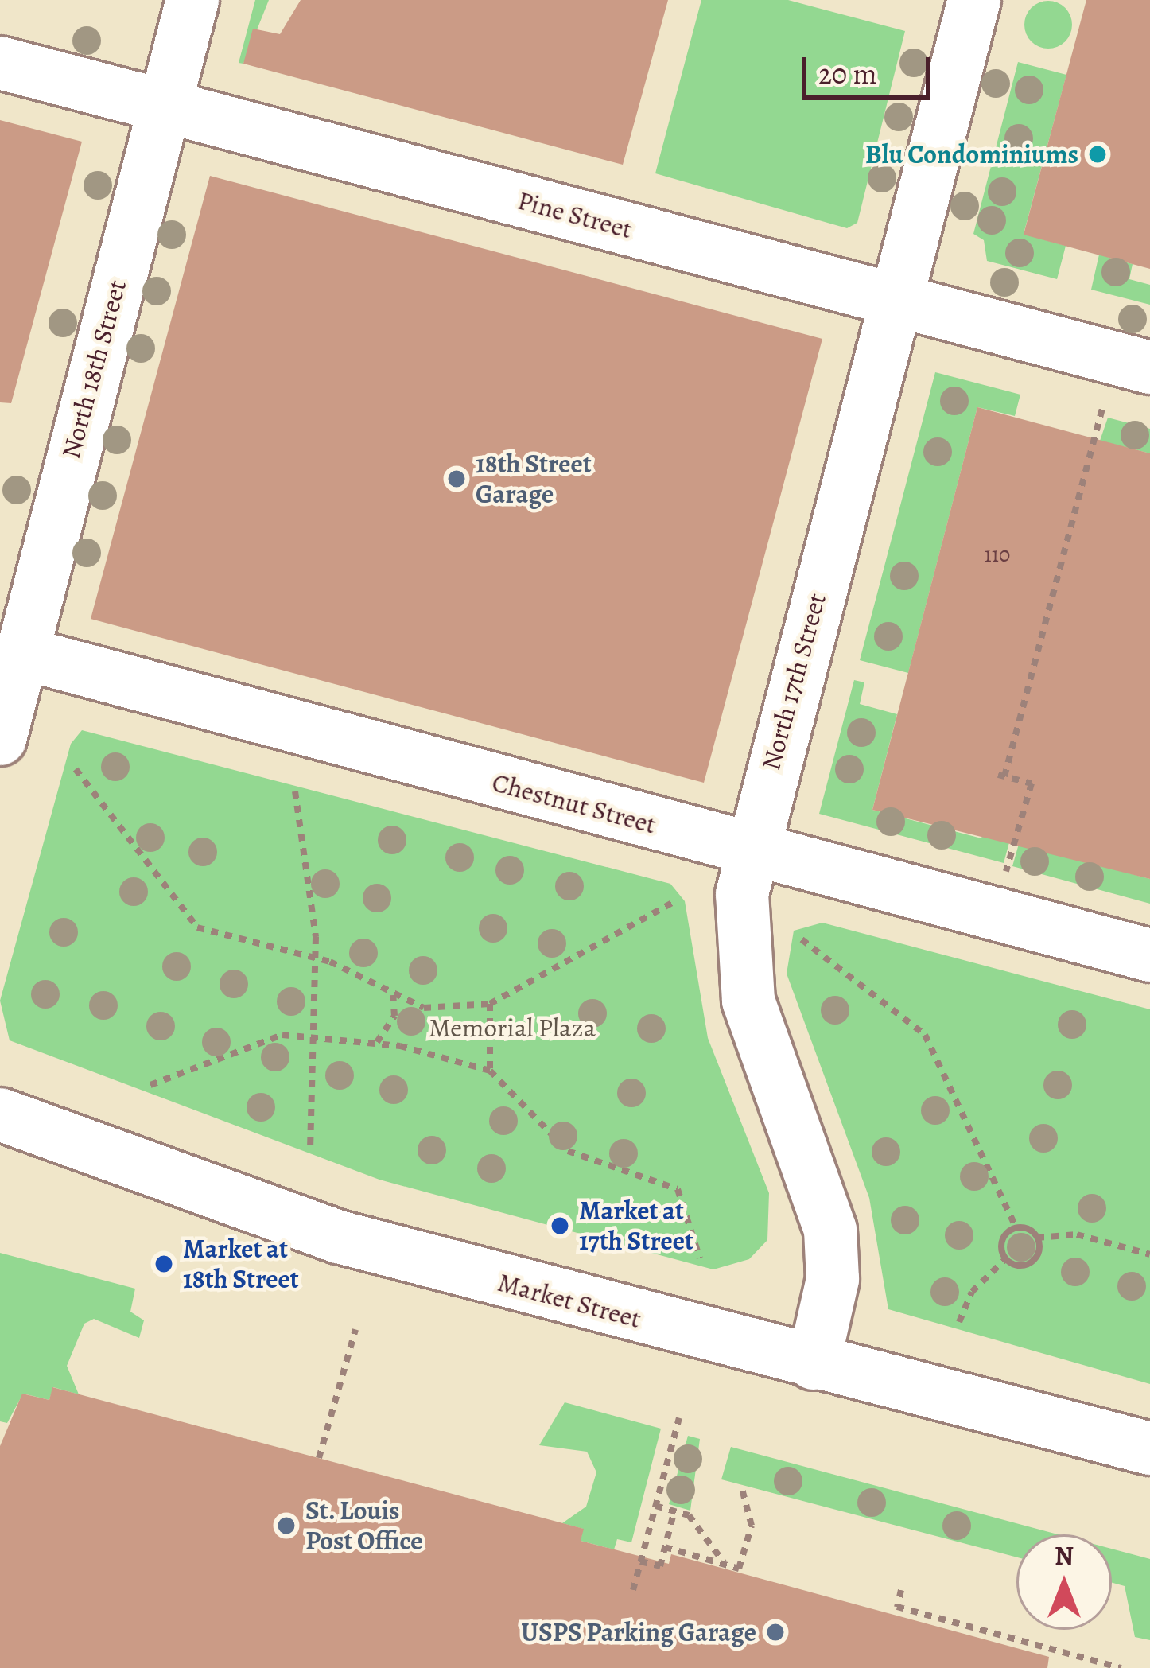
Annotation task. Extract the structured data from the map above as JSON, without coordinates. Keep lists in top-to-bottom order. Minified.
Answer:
{"streets":{"street":["Pine Street","North 18th Street","North 17th Street","Chestnut Street","Market Street"]},"crossings":[["Pine Street","North 18th Street"],["Pine Street","North 17th Street"],["North 18th Street","Chestnut Street"],["North 17th Street","Chestnut Street"],["North 17th Street","Market Street"]],"parks":["Memorial Plaza"],"places":["Blu Condominiums","18th Street Garage","Market at 17th Street","Market at 18th Street","St. Louis Post Office","USPS Parking Garage"],"house_numbers":["110"],"scale_bar":"20 m","north":"top"}
